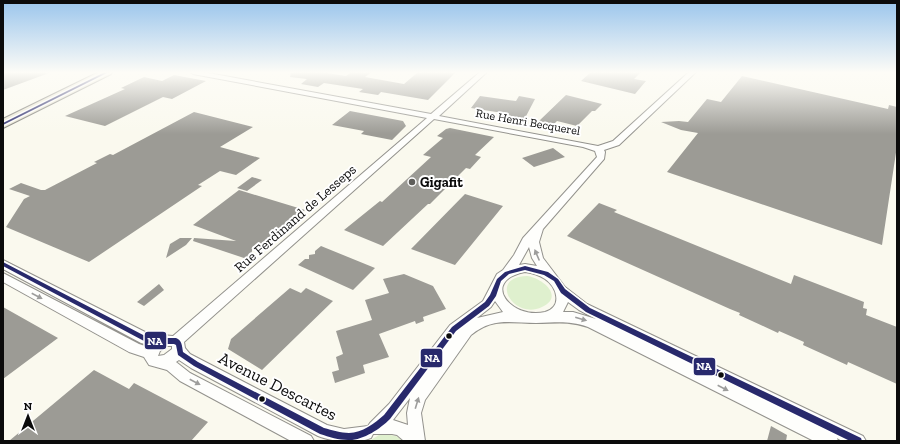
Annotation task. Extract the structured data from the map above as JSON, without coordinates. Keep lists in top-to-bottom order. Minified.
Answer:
{"streets":{"street":["Rue Henri Becquerel","Rue Ferdinand de Lesseps","Avenue Descartes"]},"crossings":[["Rue Henri Becquerel","Rue Ferdinand de Lesseps"],["Rue Ferdinand de Lesseps","Avenue Descartes"]],"places":["Gigafit"],"lines":["transit line NA"],"north":"top"}
